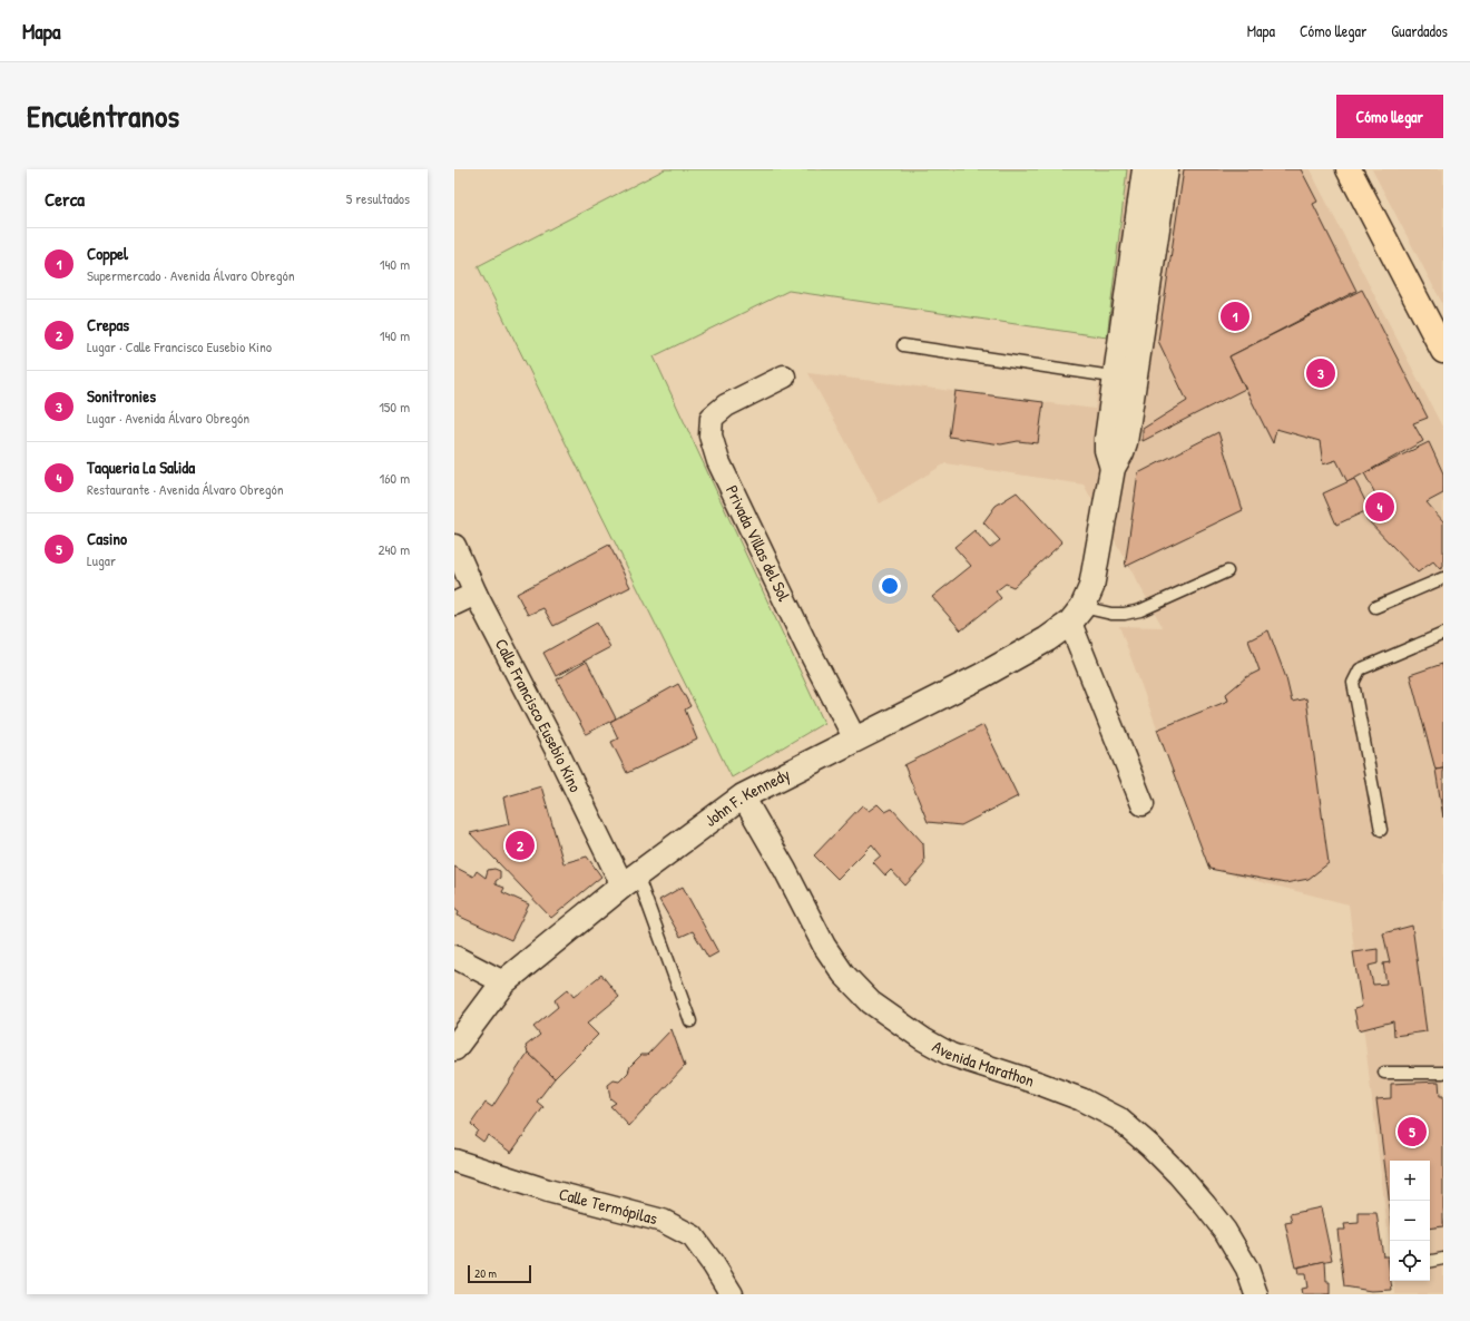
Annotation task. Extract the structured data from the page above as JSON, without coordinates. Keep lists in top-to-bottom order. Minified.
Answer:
{"streets":{"street":["Privada Villas del Sol","Calle Francisco Eusebio Kino","John F. Kennedy","Avenida Marathon","Calle Termópilas"]},"crossings":[["Privada Villas del Sol","John F. Kennedy"],["Calle Francisco Eusebio Kino","John F. Kennedy"],["John F. Kennedy","Avenida Marathon"]],"scale_bar":"20 m","page":{"header":"Mapa","nav":["Mapa","Cómo llegar","Guardados"],"title":"Encuéntranos","buttons":"Cómo llegar","heading":["Cerca","5 resultados"],"list":[{"mark":"1","name":"Coppel","note":"Supermercado · Avenida Álvaro Obregón","value":"140 m"},{"mark":"2","name":"Crepas","note":"Lugar · Calle Francisco Eusebio Kino","value":"140 m"},{"mark":"3","name":"Sonitronies","note":"Lugar · Avenida Álvaro Obregón","value":"150 m"},{"mark":"4","name":"Taqueria La Salida","note":"Restaurante · Avenida Álvaro Obregón","value":"160 m"},{"mark":"5","name":"Casino","note":"Lugar","value":"240 m"}],"pins":["1","3","4","2","5"],"map_buttons":["+","−"],"scale":"20 m"}}
